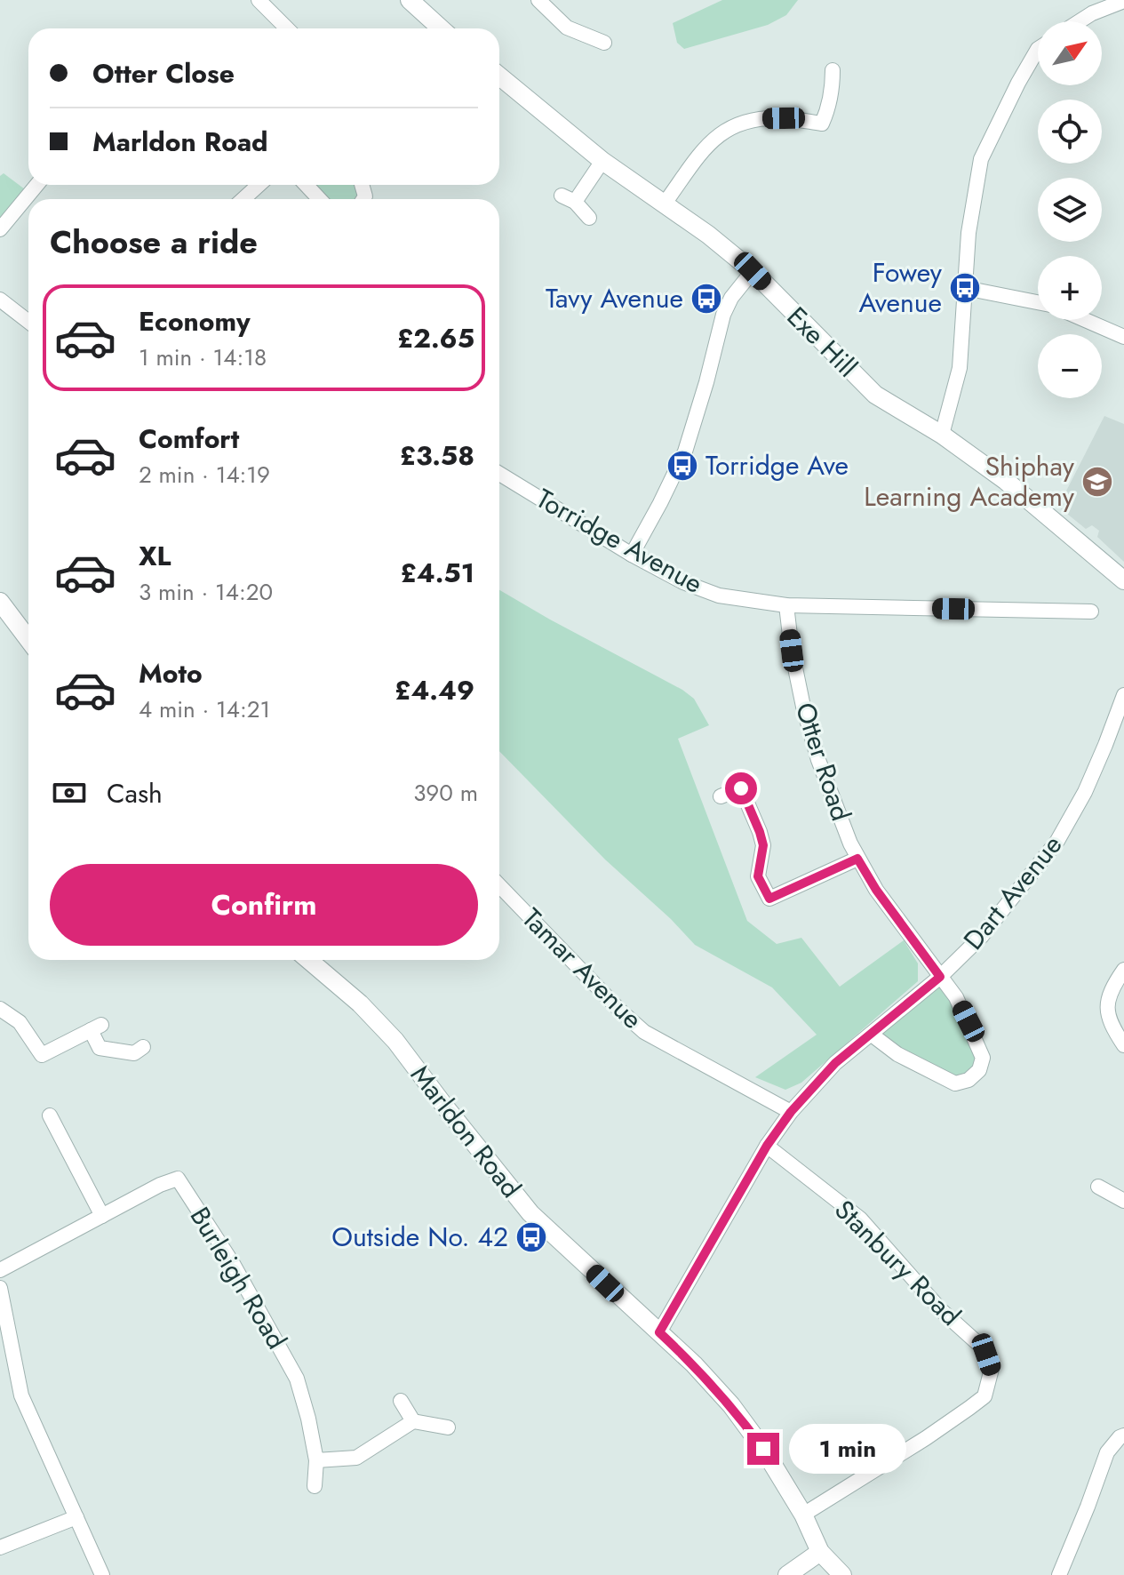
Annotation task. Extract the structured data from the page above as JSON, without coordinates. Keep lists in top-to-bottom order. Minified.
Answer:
{"streets":{"street":["Exe Hill","Torridge Avenue","Otter Road","Dart Avenue","Tamar Avenue","Marldon Road","Stanbury Road","Burleigh Road"]},"crossings":[["Torridge Avenue","Otter Road"],["Otter Road","Dart Avenue"],["Dart Avenue","Tamar Avenue"],["Dart Avenue","Marldon Road"],["Dart Avenue","Stanbury Road"],["Marldon Road","Stanbury Road"]],"places":{"bus stop":["Fowey Avenue","Tavy Avenue","Torridge Ave","Outside No. 42"],"school or university":["Shiphay Learning Academy"]},"north":"top right","page":{"map_buttons":["+","−"],"banner":["Otter Close","Marldon Road"],"heading":"Choose a ride","list":[{"name":"Economy","note":"1 min · 14:18","value":"£2.65"},{"name":"Comfort","note":"2 min · 14:19","value":"£3.58"},{"name":"XL","note":"3 min · 14:20","value":"£4.51"},{"name":"Moto","note":"4 min · 14:21","value":"£4.49"}],"pay":["Cash","390 m"],"buttons":"Confirm","bubble":"1 min"}}
